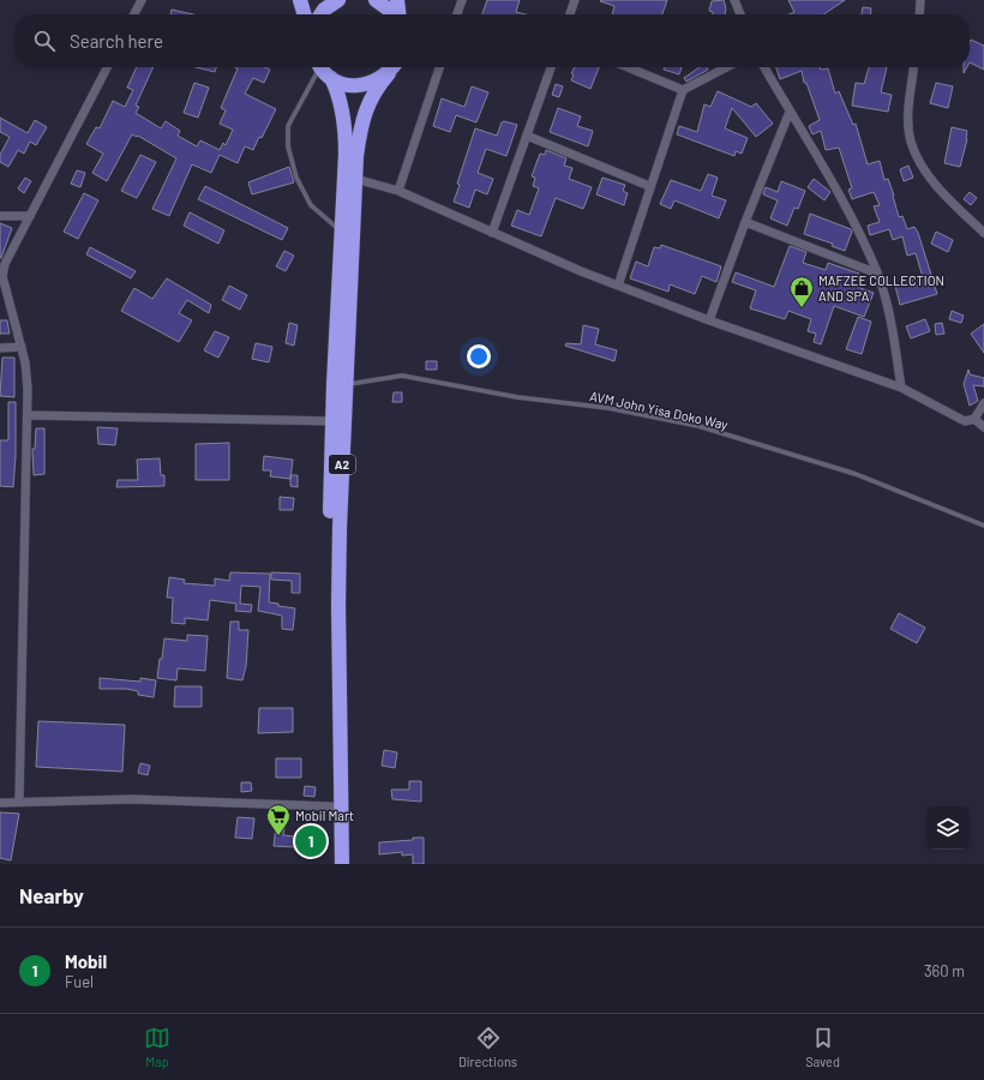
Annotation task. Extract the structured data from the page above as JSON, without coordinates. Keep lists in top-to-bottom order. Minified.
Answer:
{"streets":{"highway":["A2"],"lane":["AVM John Yisa Doko Way"]},"crossings":[["AVM John Yisa Doko Way","A2"]],"places":{"shop":["MAFZEE COLLECTION AND SPA"],"supermarket":["Mobil Mart"]},"page":{"search":"Search here","pins":"1","heading":"Nearby","list":[{"mark":"1","name":"Mobil","note":"Fuel","value":"360 m"}],"nav":["Map","Directions","Saved"]}}
